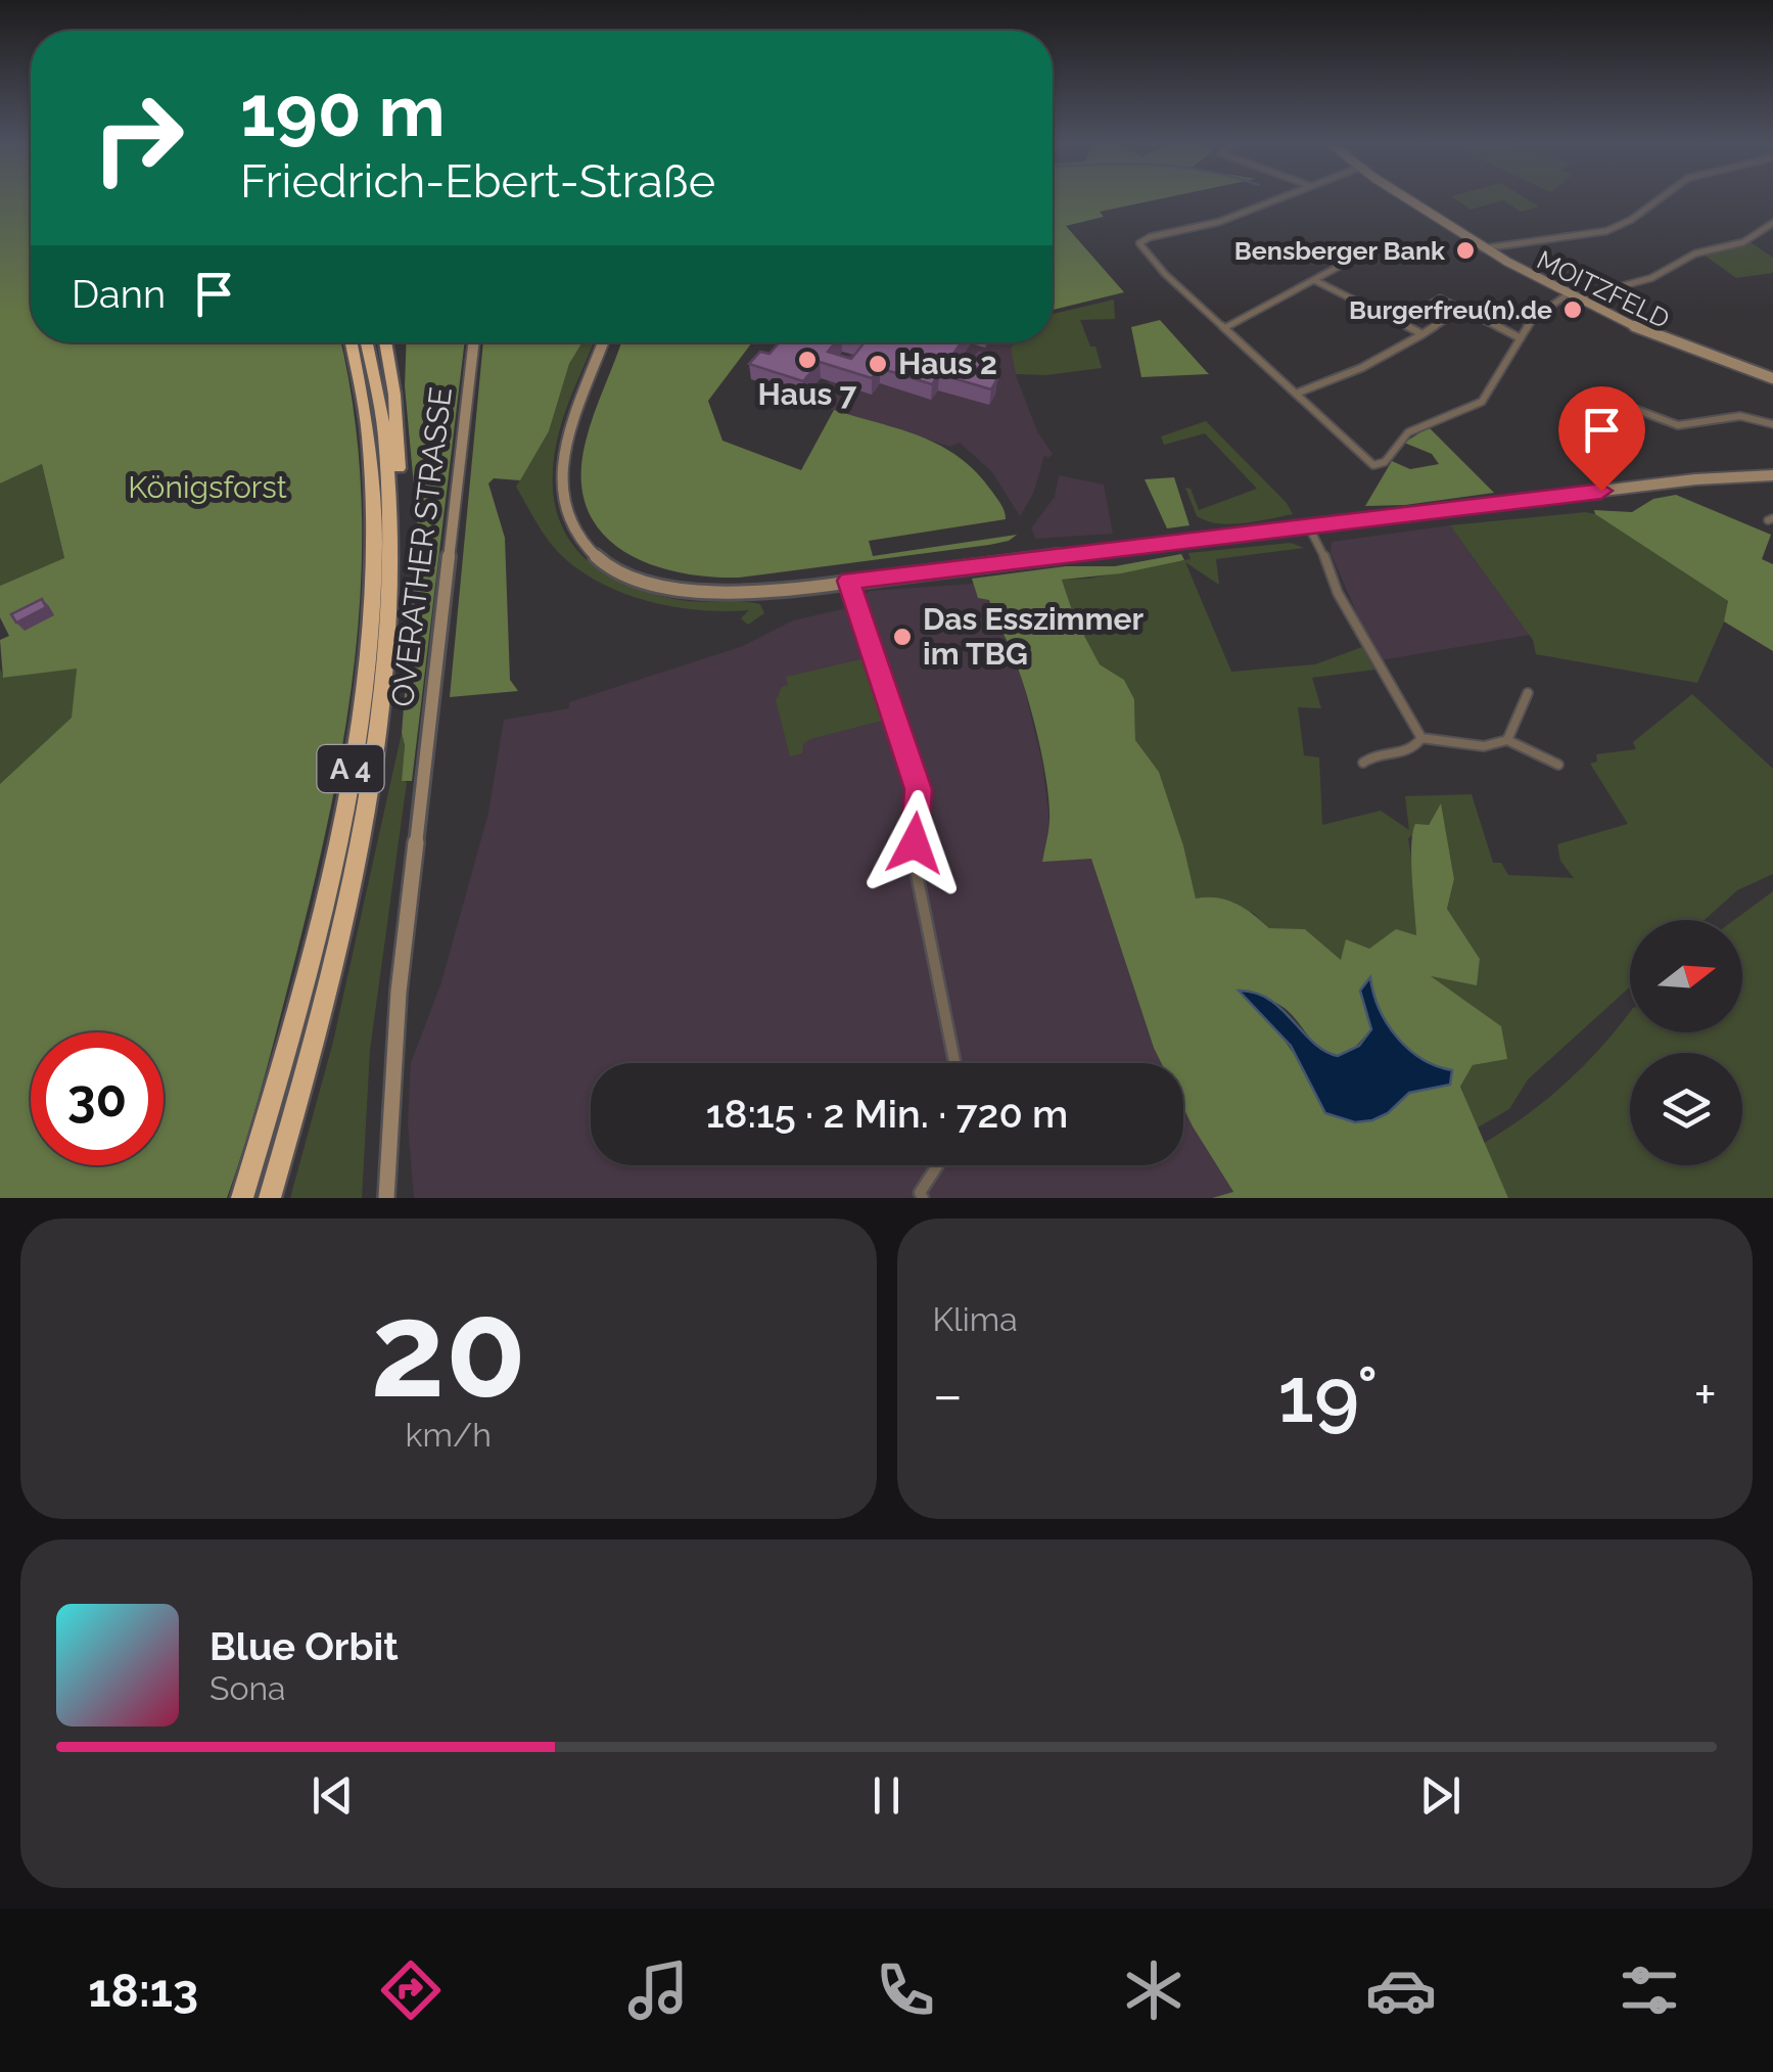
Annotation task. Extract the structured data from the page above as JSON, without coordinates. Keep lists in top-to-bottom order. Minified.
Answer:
{"streets":{"highway":["A 4"],"main road":["MOITZFELD","OVERATHER STRASSE"]},"parks":["Königsforst"],"places":["Bensberger Bank","Burgerfreu(n).de","Haus 7","Haus 2","Das Esszimmer im TBG"],"north":"right","page":{"turn":["190 m","Friedrich-Ebert-Straße"],"then":"Dann","limit":"30","trip":"18:15 · 2 Min. · 720 m","tile":[["20","km/h"],"Klima"],"heat":["−","19°","+"],"song":["Blue Orbit","Sona"],"tabs":"18:13"}}
